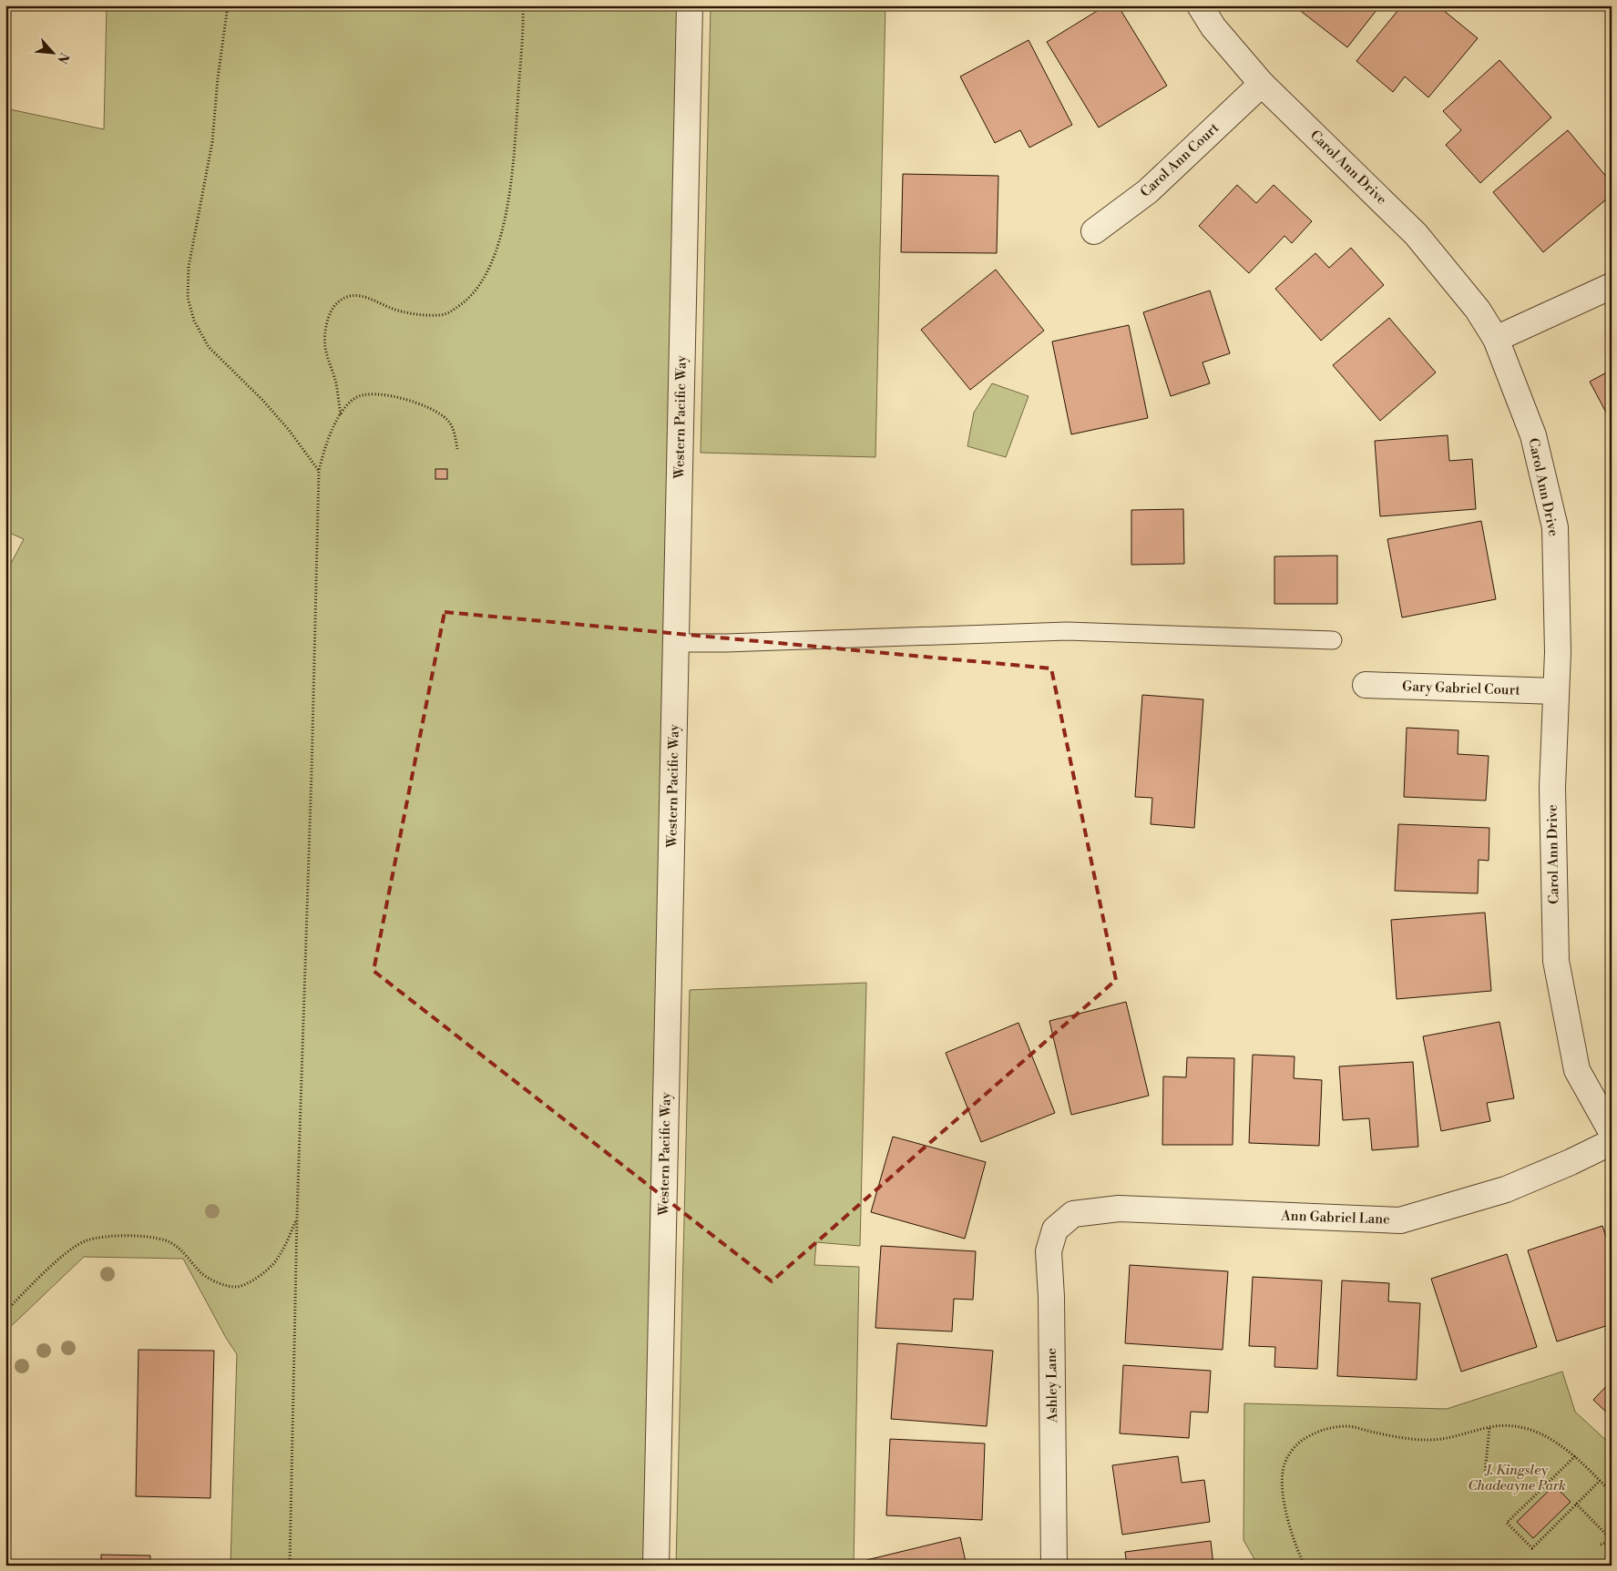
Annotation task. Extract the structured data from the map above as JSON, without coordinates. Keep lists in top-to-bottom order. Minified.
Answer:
{"streets":{"street":["Carol Ann Court","Carol Ann Drive","Western Pacific Way","Gary Gabriel Court","Ann Gabriel Lane","Ashley Lane"]},"crossings":[["Carol Ann Court","Carol Ann Drive"],["Carol Ann Drive","Gary Gabriel Court"],["Ann Gabriel Lane","Ashley Lane"]],"parks":["J. Kingsley Chadeayne Park"],"north":"bottom right"}
